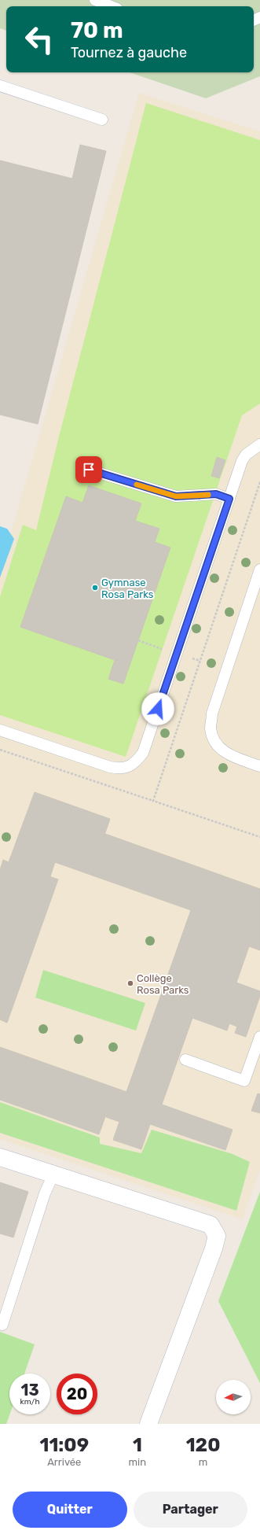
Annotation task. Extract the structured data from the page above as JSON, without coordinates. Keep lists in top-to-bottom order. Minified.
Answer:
{"places":["Gymnase Rosa Parks","Collège Rosa Parks"],"north":"left","page":{"turn":["70 m","Tournez à gauche"],"speed":"13 km/h","limit":"20","eta":["11:09","Arrivée","1","min","120","m"],"buttons":["Quitter","Partager"]}}
